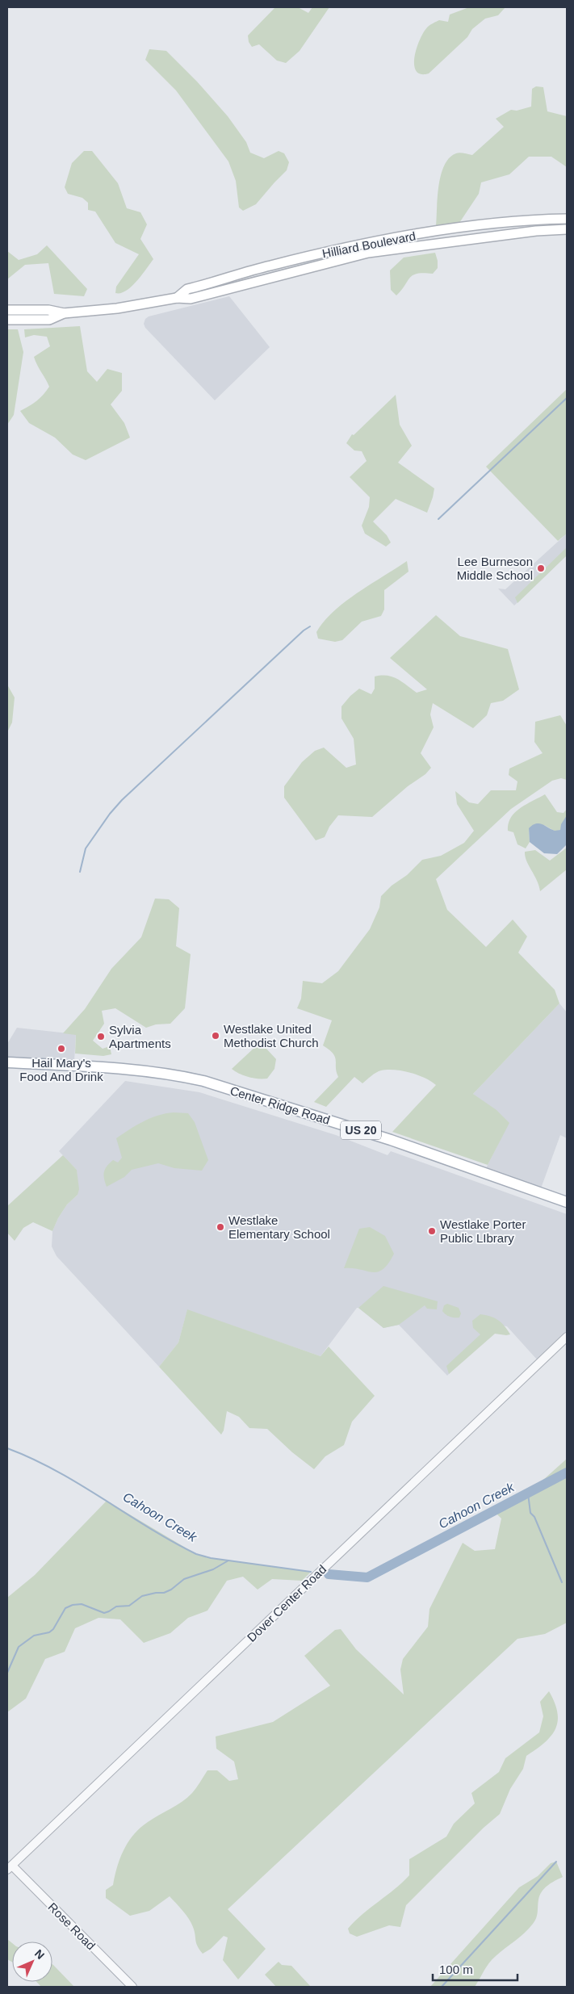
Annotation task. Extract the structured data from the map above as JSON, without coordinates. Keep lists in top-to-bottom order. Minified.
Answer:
{"streets":{"main road":["Hilliard Boulevard","Center Ridge Road","US 20"],"street":["Dover Center Road","Rose Road"]},"crossings":[["Dover Center Road","Rose Road"]],"water":["Cahoon Creek"],"places":["Lee Burneson Middle School","Westlake United Methodist Church","Sylvia Apartments","Hail Mary's Food And Drink","Westlake Elementary School","Westlake Porter Public LIbrary"],"scale_bar":"100 m","north":"top right"}
